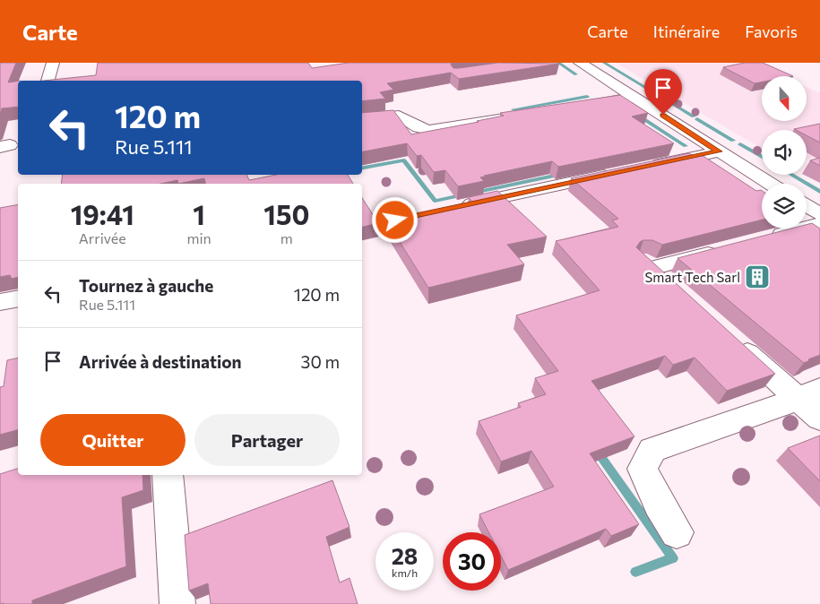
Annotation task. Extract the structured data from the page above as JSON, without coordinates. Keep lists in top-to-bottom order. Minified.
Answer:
{"places":{"building":["Smart Tech Sarl"]},"north":"bottom","page":{"header":"Carte","nav":["Carte","Itinéraire","Favoris"],"turn":["120 m","Rue 5.111"],"eta":["19:41","Arrivée","1","min","150","m"],"list":[{"name":"Tournez à gauche","note":"Rue 5.111","value":"120 m"},{"name":"Arrivée à destination","value":"30 m"}],"buttons":["Quitter","Partager"],"speed":"28 km/h","limit":"30"}}
